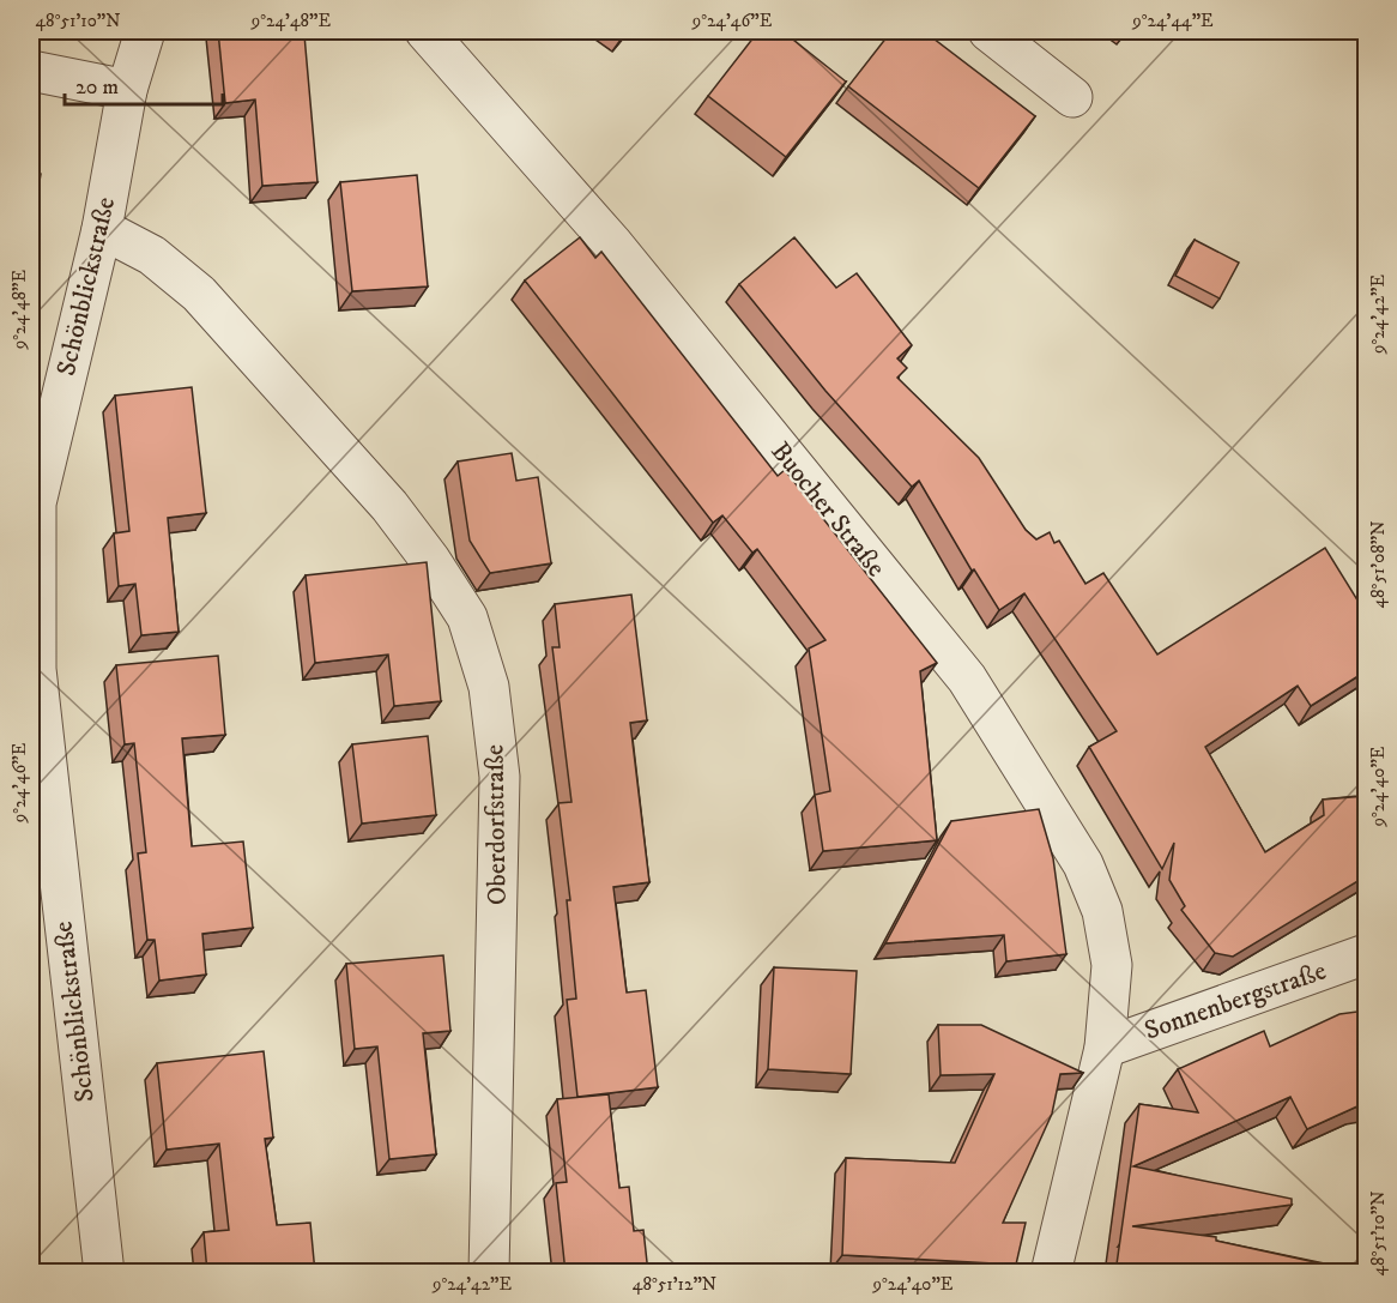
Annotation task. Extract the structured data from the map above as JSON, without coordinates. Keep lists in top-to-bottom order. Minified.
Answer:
{"streets":{"street":["Schönblickstraße","Buocher Straße","Oberdorfstraße","Sonnenbergstraße"]},"crossings":[["Schönblickstraße","Oberdorfstraße"],["Buocher Straße","Sonnenbergstraße"]],"scale_bar":"20 m","coordinates":["48°51'10\"N","9°24'48\"E","9°24'46\"E","9°24'44\"E","9°24'42\"E","48°51'08\"N","9°24'40\"E","48°51'12\"N"]}
